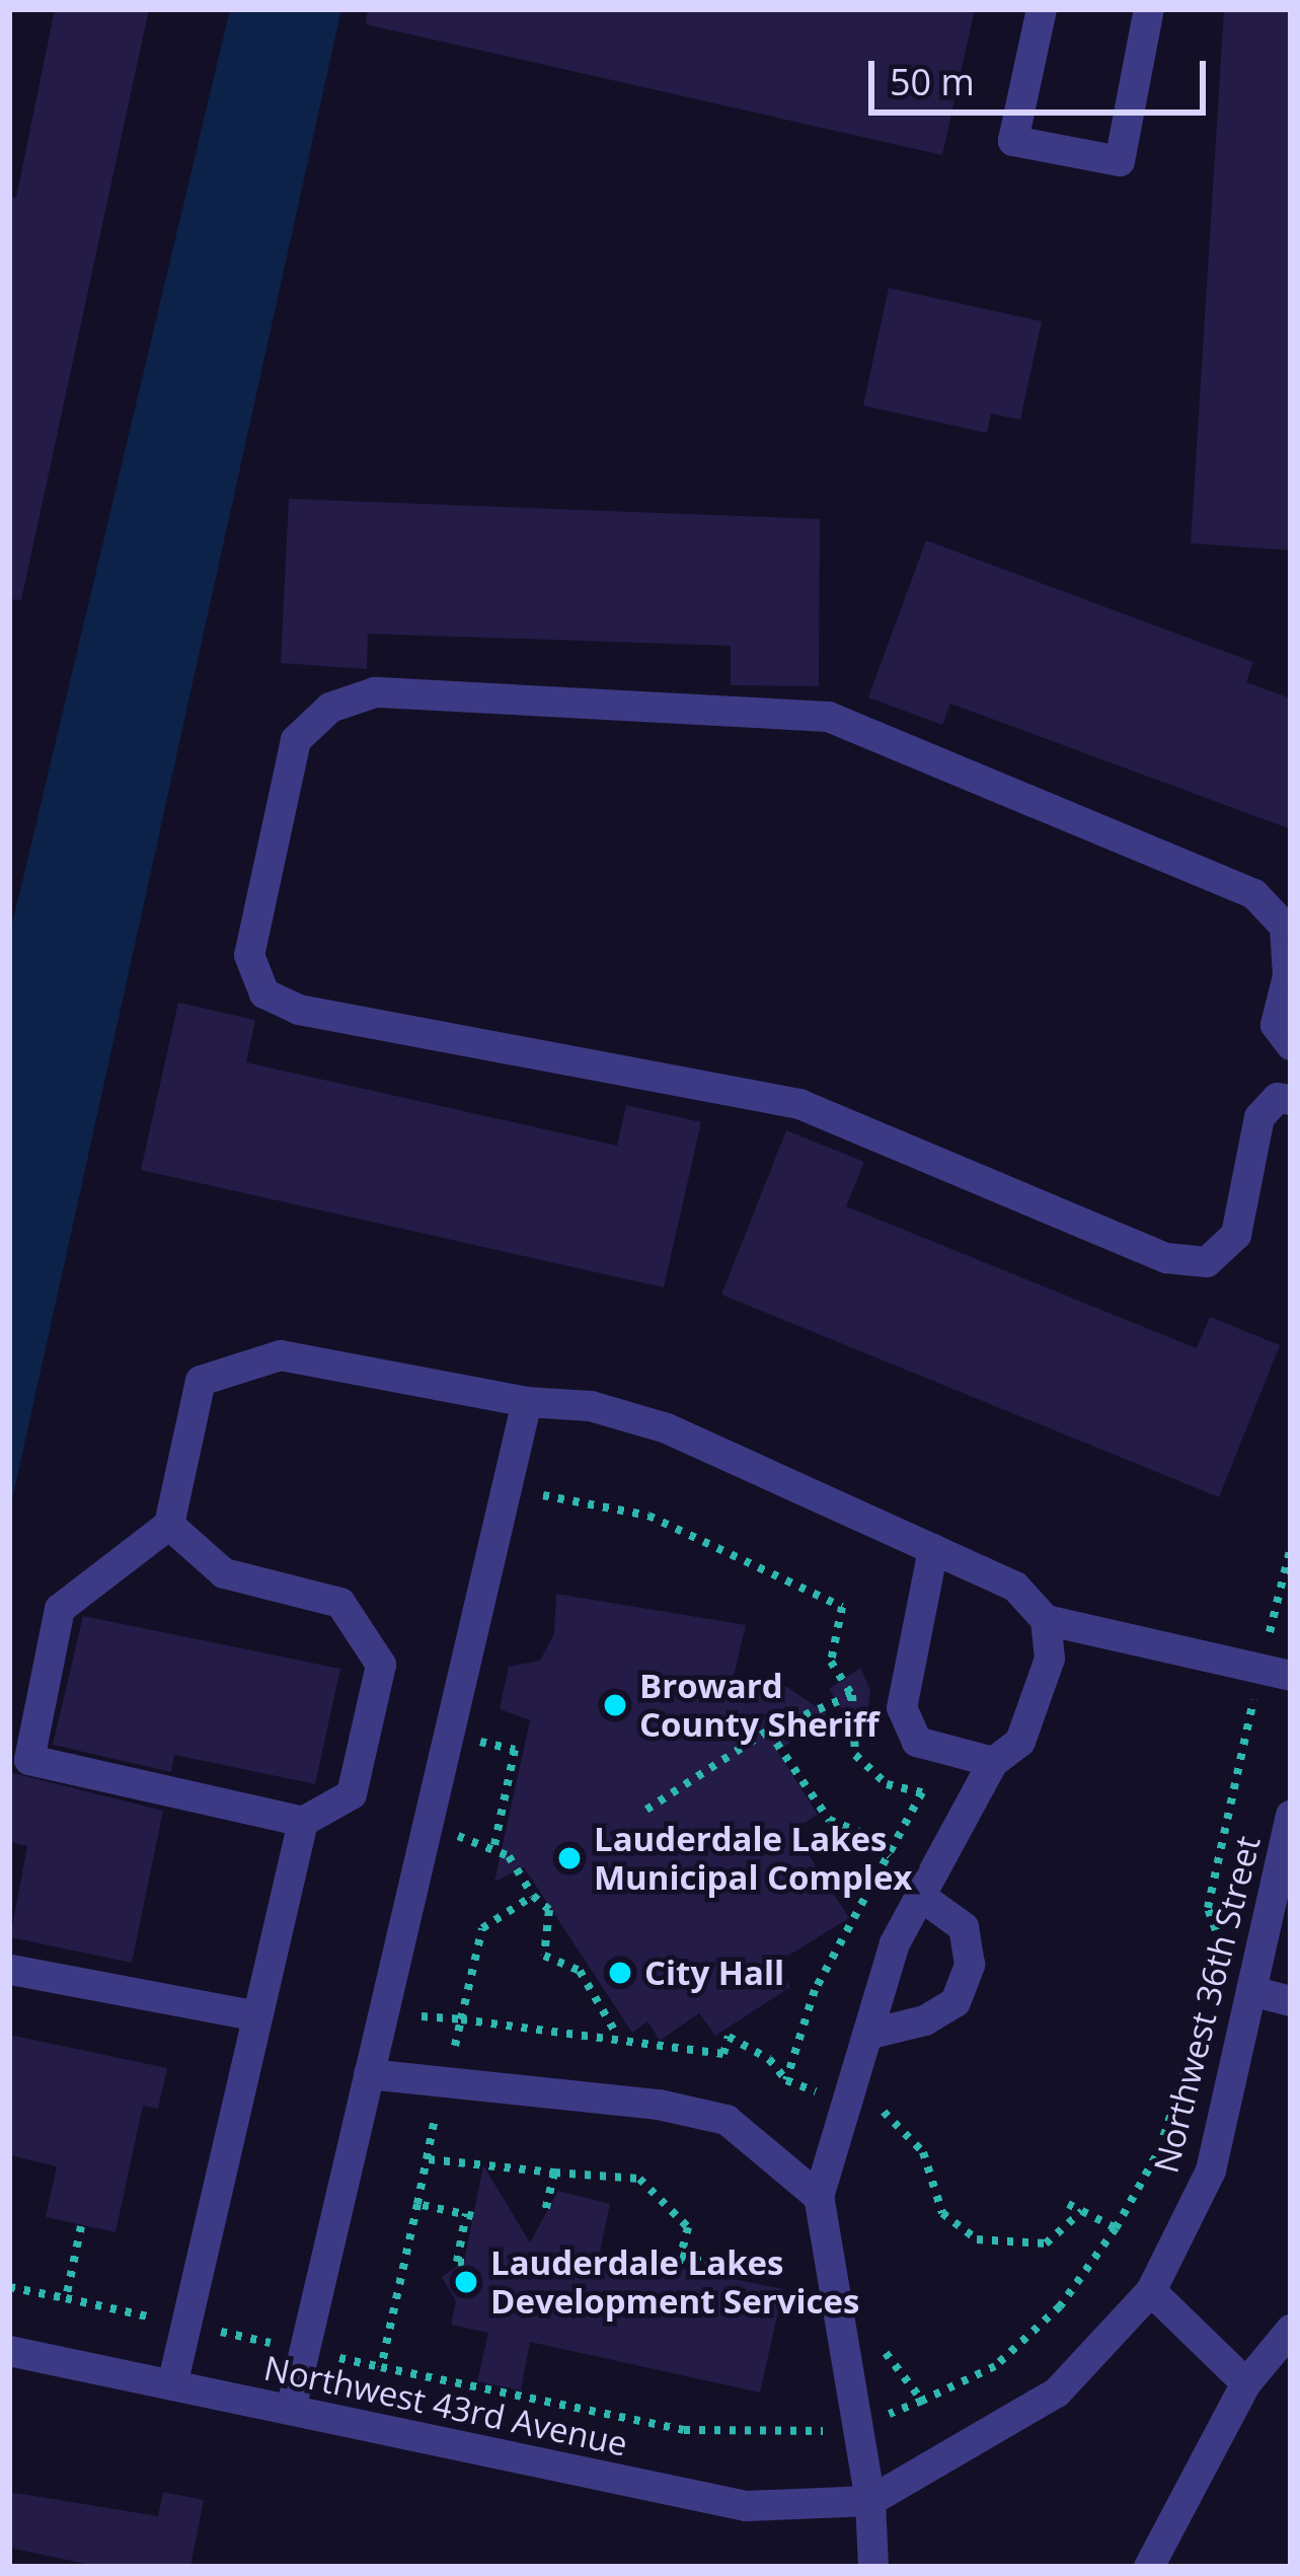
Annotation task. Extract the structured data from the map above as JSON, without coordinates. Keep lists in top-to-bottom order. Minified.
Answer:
{"streets":{"street":["Northwest 36th Street","Northwest 43rd Avenue"]},"crossings":[["Northwest 36th Street","Northwest 43rd Avenue"]],"places":["Broward County Sheriff","Lauderdale Lakes Municipal Complex","City Hall","Lauderdale Lakes Development Services"],"scale_bar":"50 m"}
